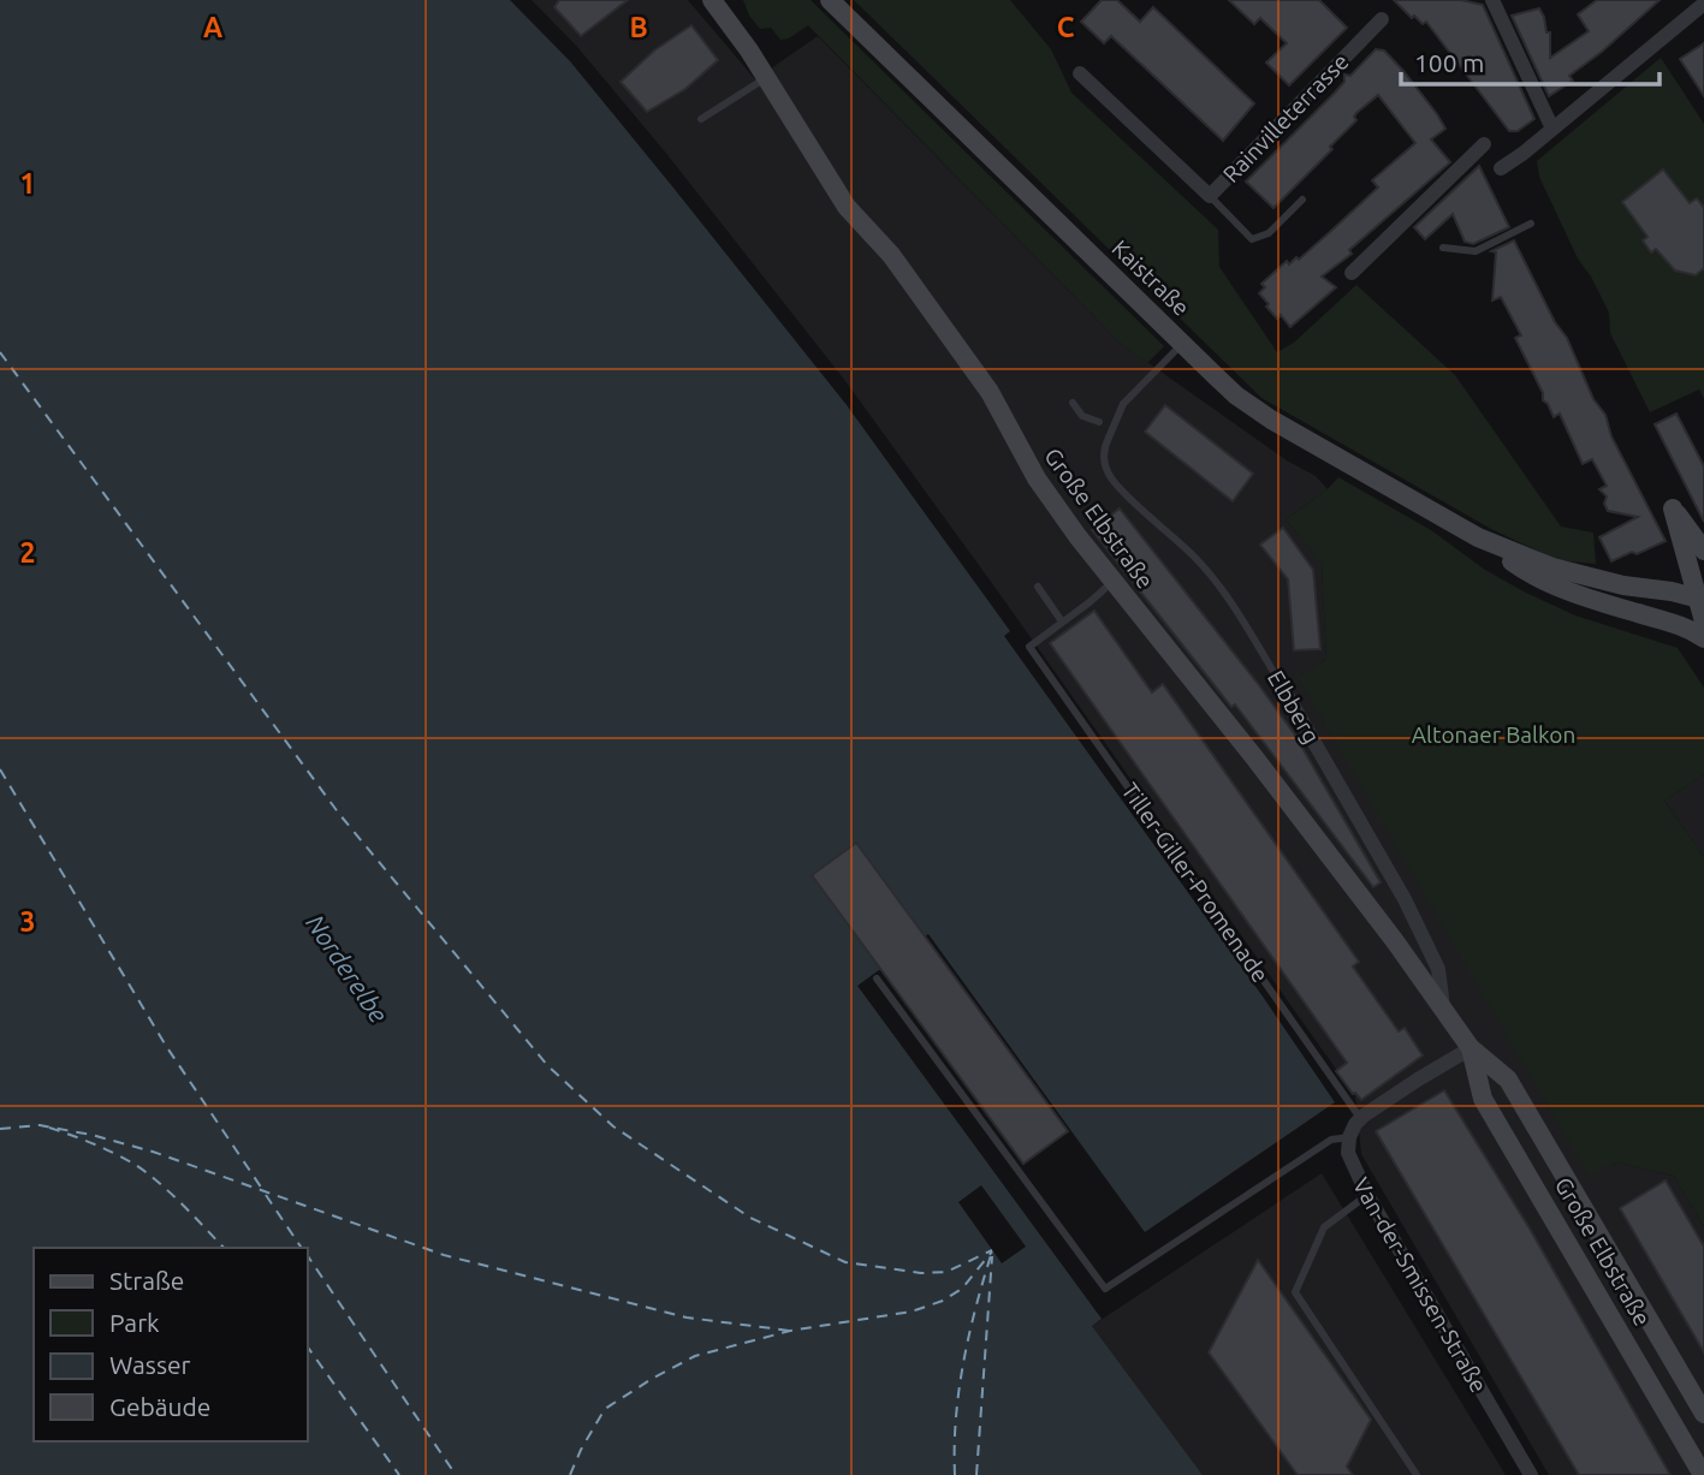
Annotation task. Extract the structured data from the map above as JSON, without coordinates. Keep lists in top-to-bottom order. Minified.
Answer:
{"streets":{"street":["Rainvilleterrasse","Kaistraße","Große Elbstraße","Elbberg","Van-der-Smissen-Straße"],"lane":["Tiller-Giller-Promenade"]},"crossings":[["Kaistraße","Elbberg"],["Große Elbstraße","Elbberg"]],"water":["Norderelbe"],"parks":["Altonaer Balkon"],"legend":["Straße","Park","Wasser","Gebäude"],"scale_bar":"100 m","grid":{"columns":["A","B","C"],"rows":["1","2","3"]}}
